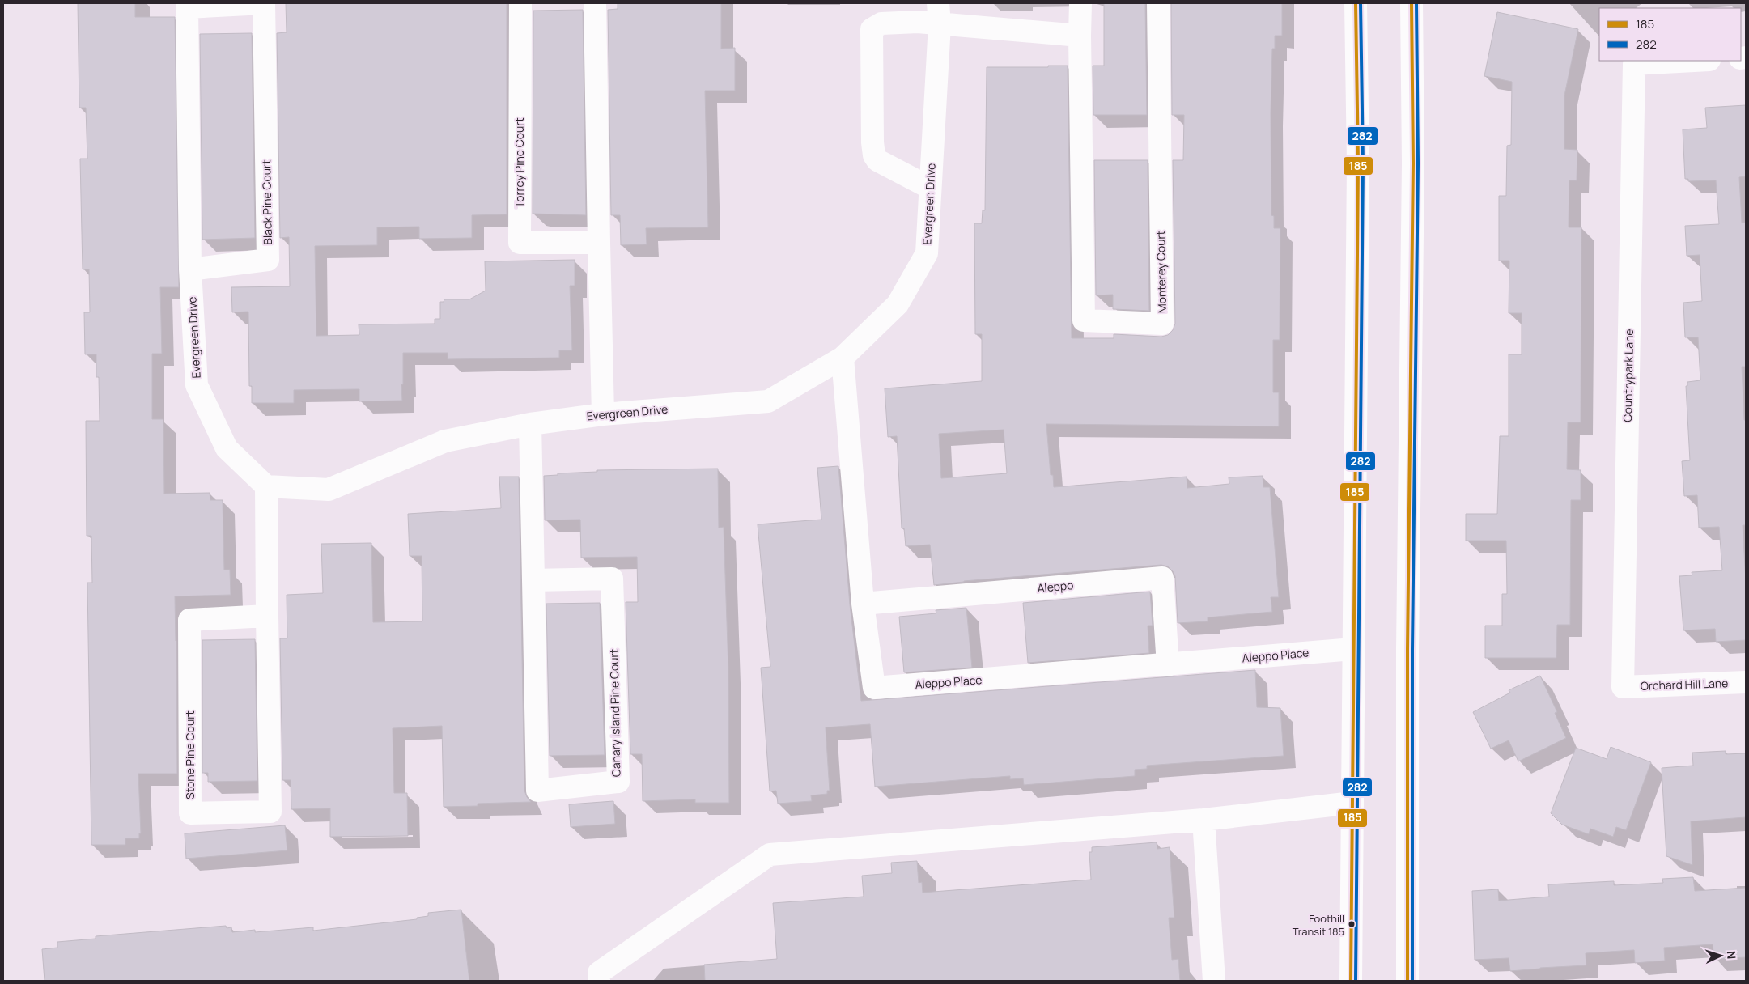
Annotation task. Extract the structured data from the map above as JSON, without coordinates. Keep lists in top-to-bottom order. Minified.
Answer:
{"streets":{"main road":["Torrey Pine Court","Black Pine Court","Evergreen Drive","Monterey Court","Countrypark Lane","Aleppo","Aleppo Place","Orchard Hill Lane","Canary Island Pine Court","Stone Pine Court"]},"crossings":[["Black Pine Court","Evergreen Drive"],["Evergreen Drive","Aleppo Place"],["Evergreen Drive","Canary Island Pine Court"],["Evergreen Drive","Stone Pine Court"],["Countrypark Lane","Orchard Hill Lane"],["Aleppo","Aleppo Place"]],"places":["Foothill Transit 185"],"lines":["transit line 185","transit line 282"],"legend":["185","282"],"north":"right"}
